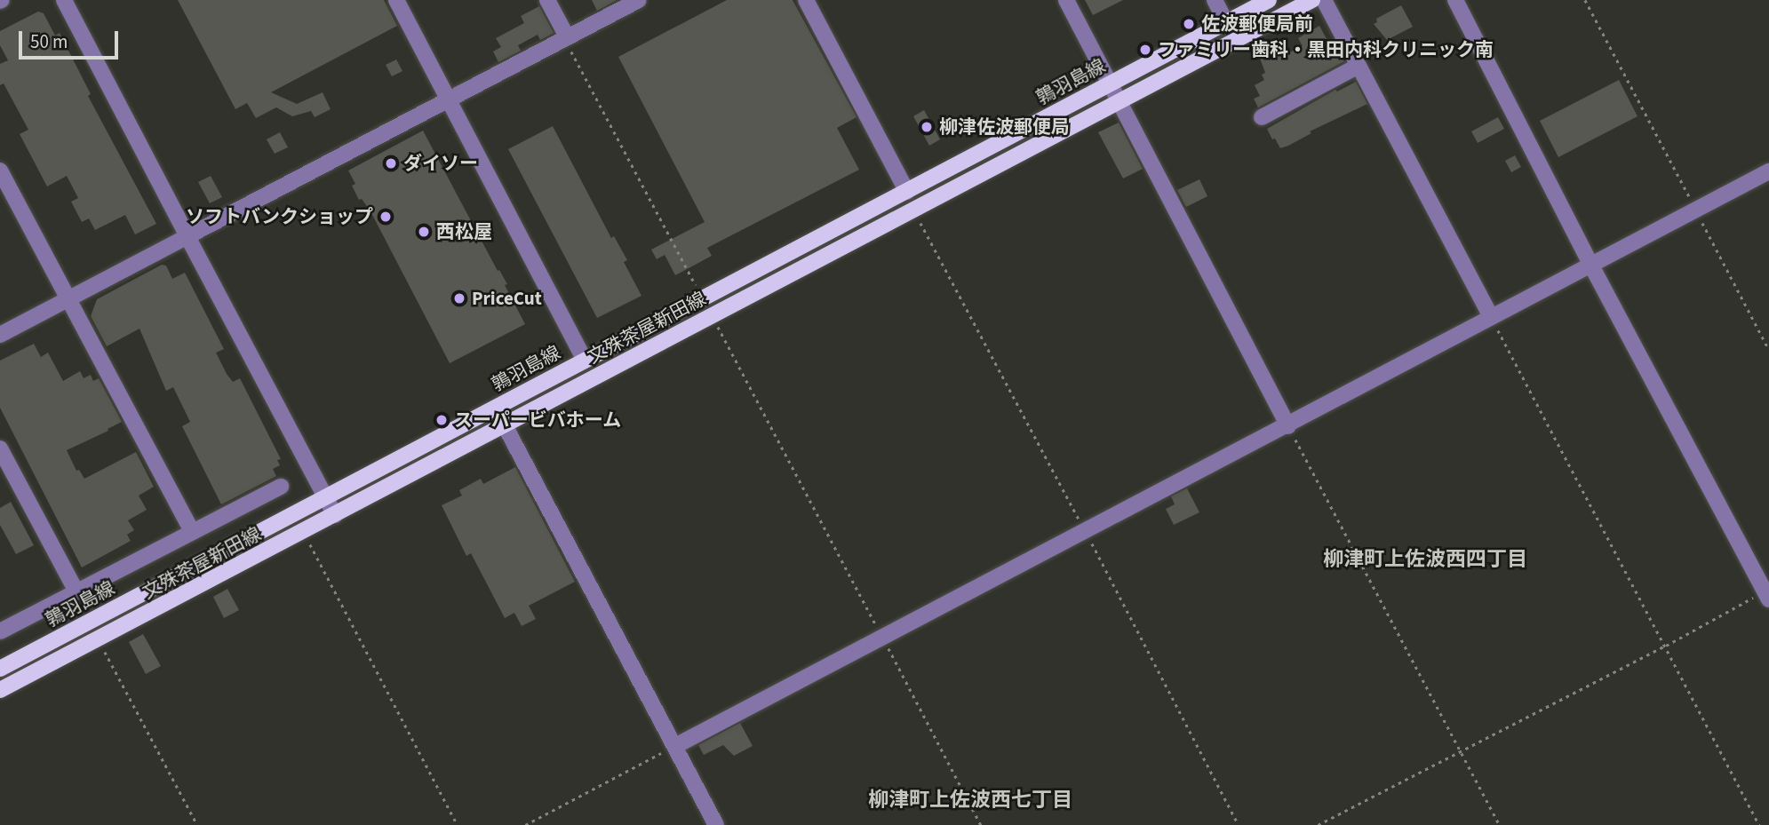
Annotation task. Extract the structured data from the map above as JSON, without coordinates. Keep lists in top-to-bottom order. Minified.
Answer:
{"streets":{"main road":["鶉羽島線","文殊茶屋新田線"]},"districts":["柳津町上佐波西四丁目","柳津町上佐波西七丁目"],"places":["佐波郵便局前","ファミリー歯科・黒田内科クリニック南","柳津佐波郵便局","ダイソー","ソフトバンクショップ","西松屋","PriceCut","スーパービバホーム"],"scale_bar":"50 m"}
